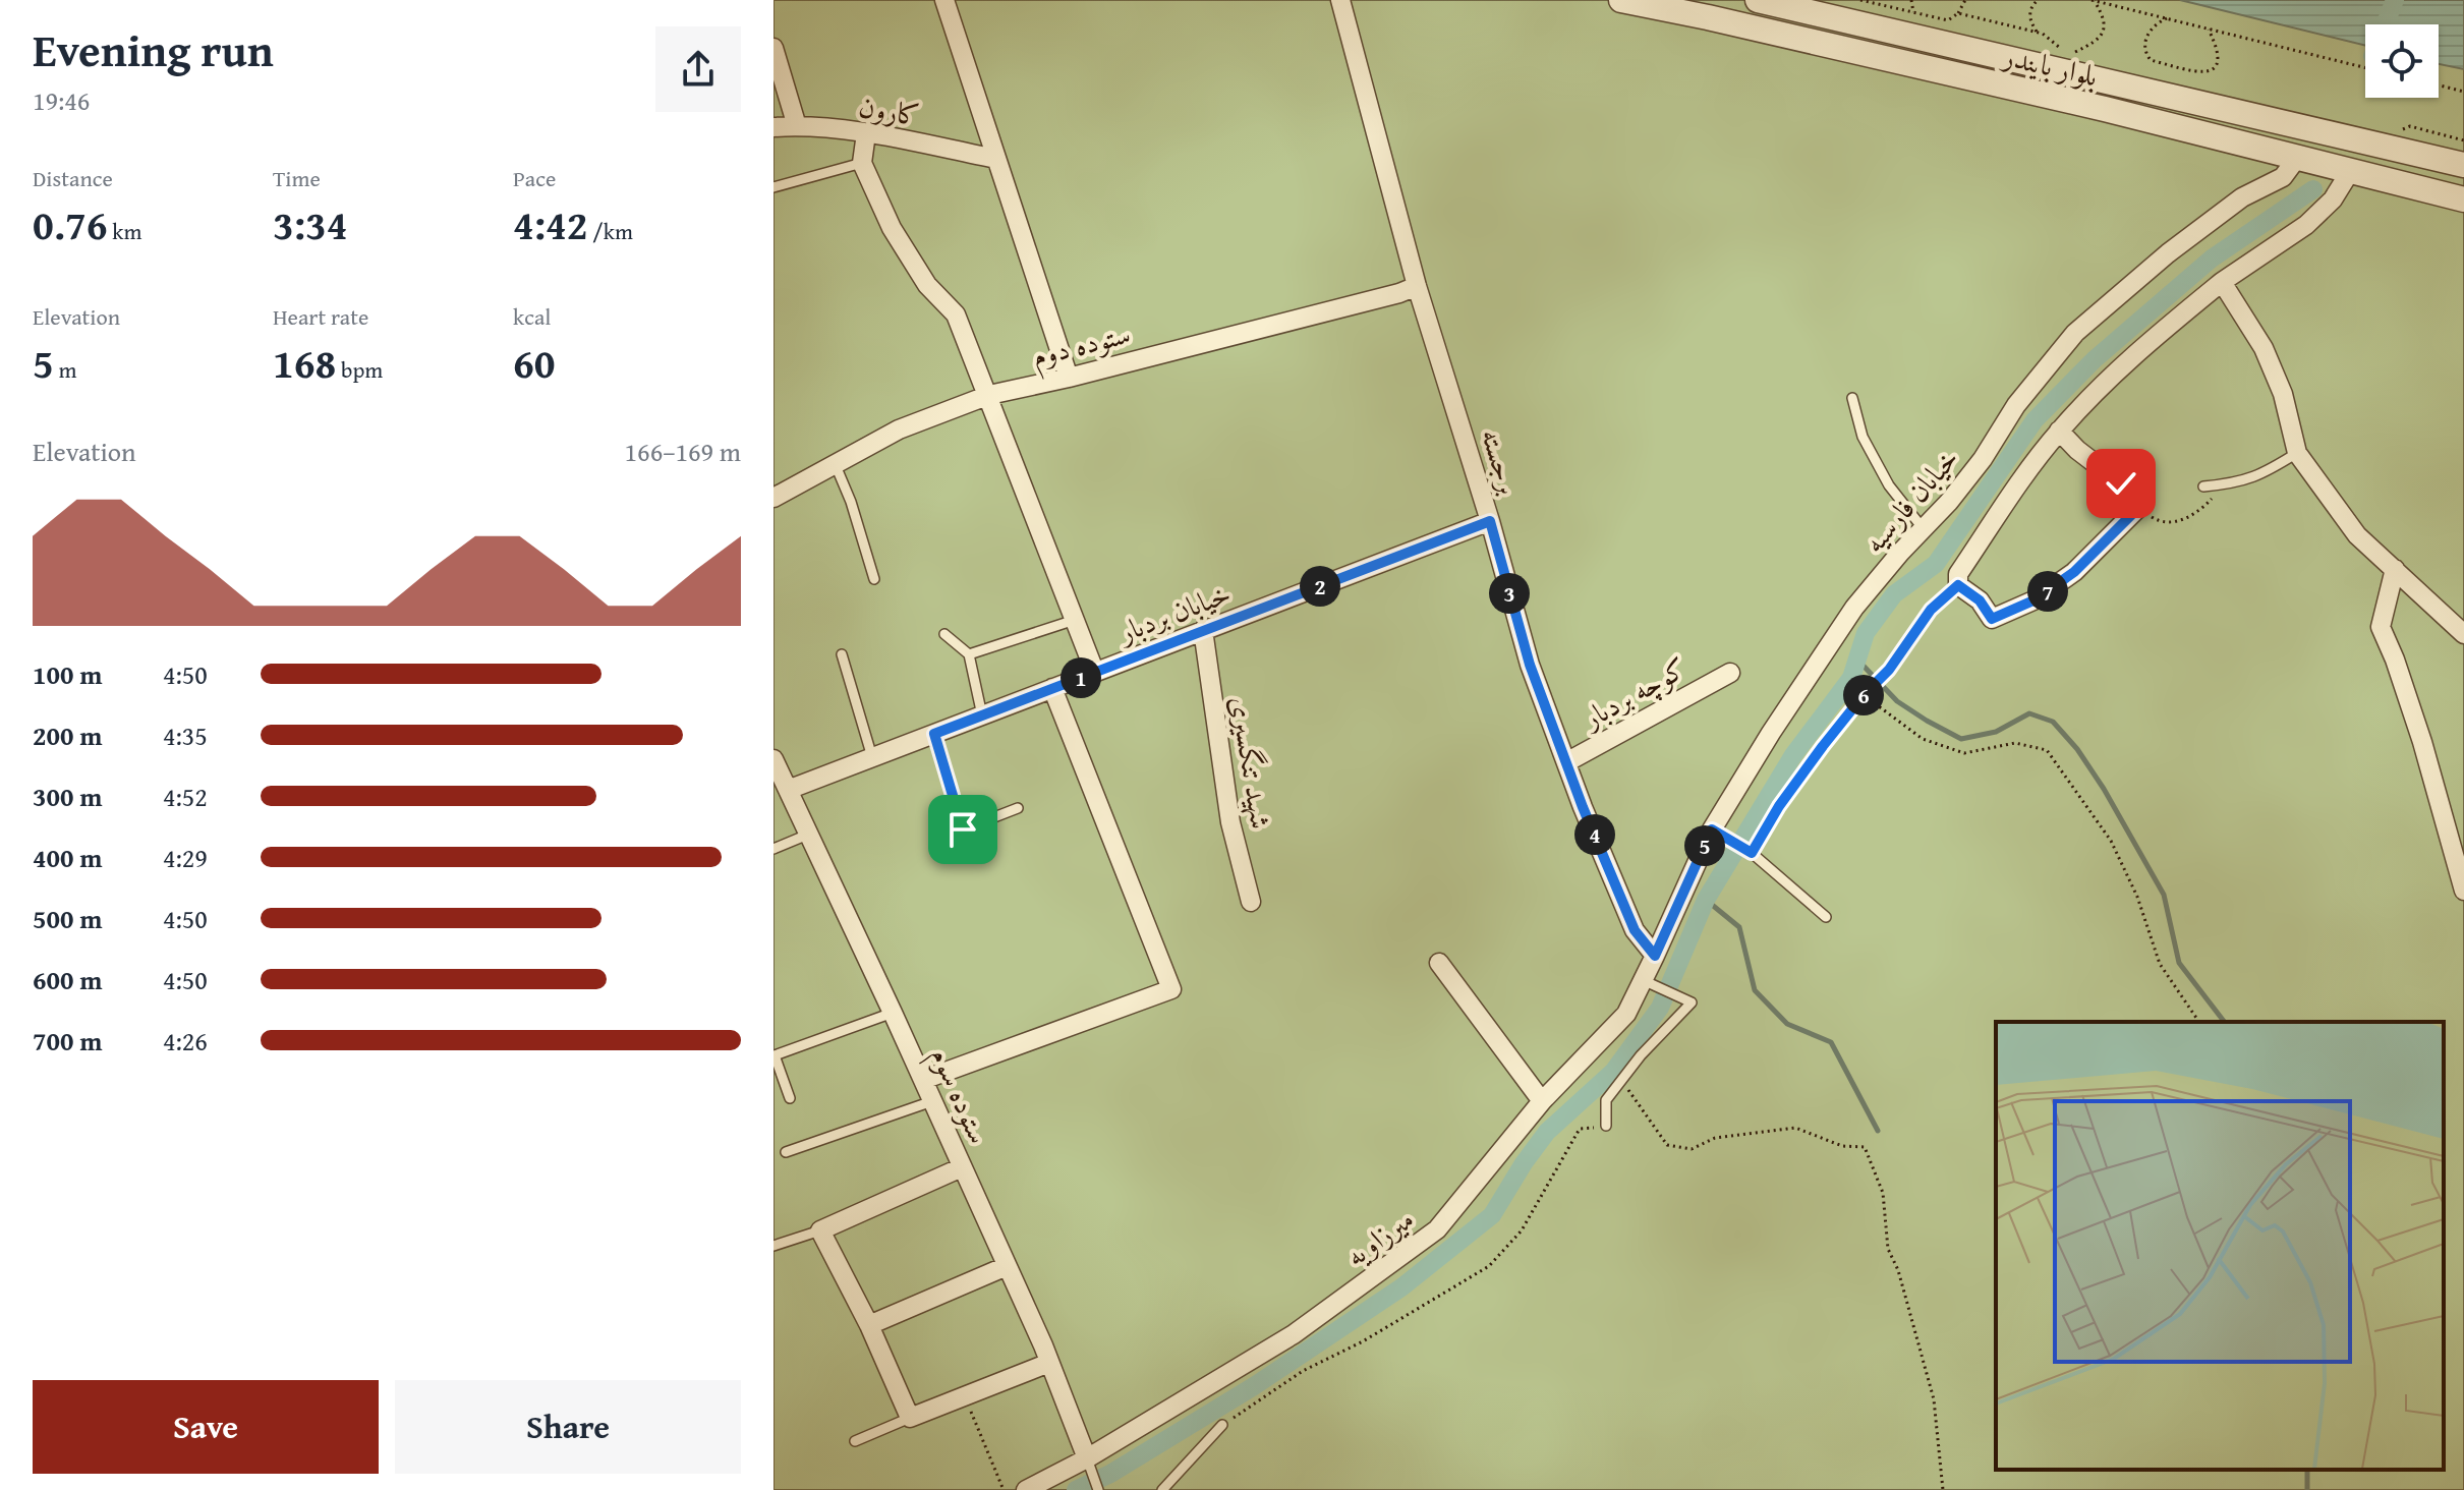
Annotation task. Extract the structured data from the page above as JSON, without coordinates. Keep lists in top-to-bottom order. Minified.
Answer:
{"streets":{"street":["بلوار بایندر","کارون","ستوده دوم","برجسته","خیابان فارسیه","خیابان بردبار","کوچه بردبار","شهید تنگسیری","ستوده سوم","میرزاویه"]},"crossings":[["بلوار بایندر","خیابان فارسیه"],["ستوده دوم","برجسته"],["برجسته","خیابان فارسیه"],["برجسته","خیابان بردبار"],["برجسته","کوچه بردبار"],["برجسته","میرزاویه"],["خیابان فارسیه","میرزاویه"],["خیابان بردبار","شهید تنگسیری"],["خیابان بردبار","ستوده سوم"],["ستوده سوم","میرزاویه"]],"page":{"heading":["Evening run","19:46"],"stats":[["Distance","0.76 km"],["Time","3:34"],["Pace","4:42 /km"],["Elevation","5 m"],["Heart rate","168 bpm"],["kcal","60"]],"chart":["Elevation","166–169 m"],"pins":["2","7","3","1","6","4","5"],"list":[{"name":"100 m","note":"4:50"},{"name":"200 m","note":"4:35"},{"name":"300 m","note":"4:52"},{"name":"400 m","note":"4:29"},{"name":"500 m","note":"4:50"},{"name":"600 m","note":"4:50"},{"name":"700 m","note":"4:26"}],"buttons":["Save","Share"]}}
